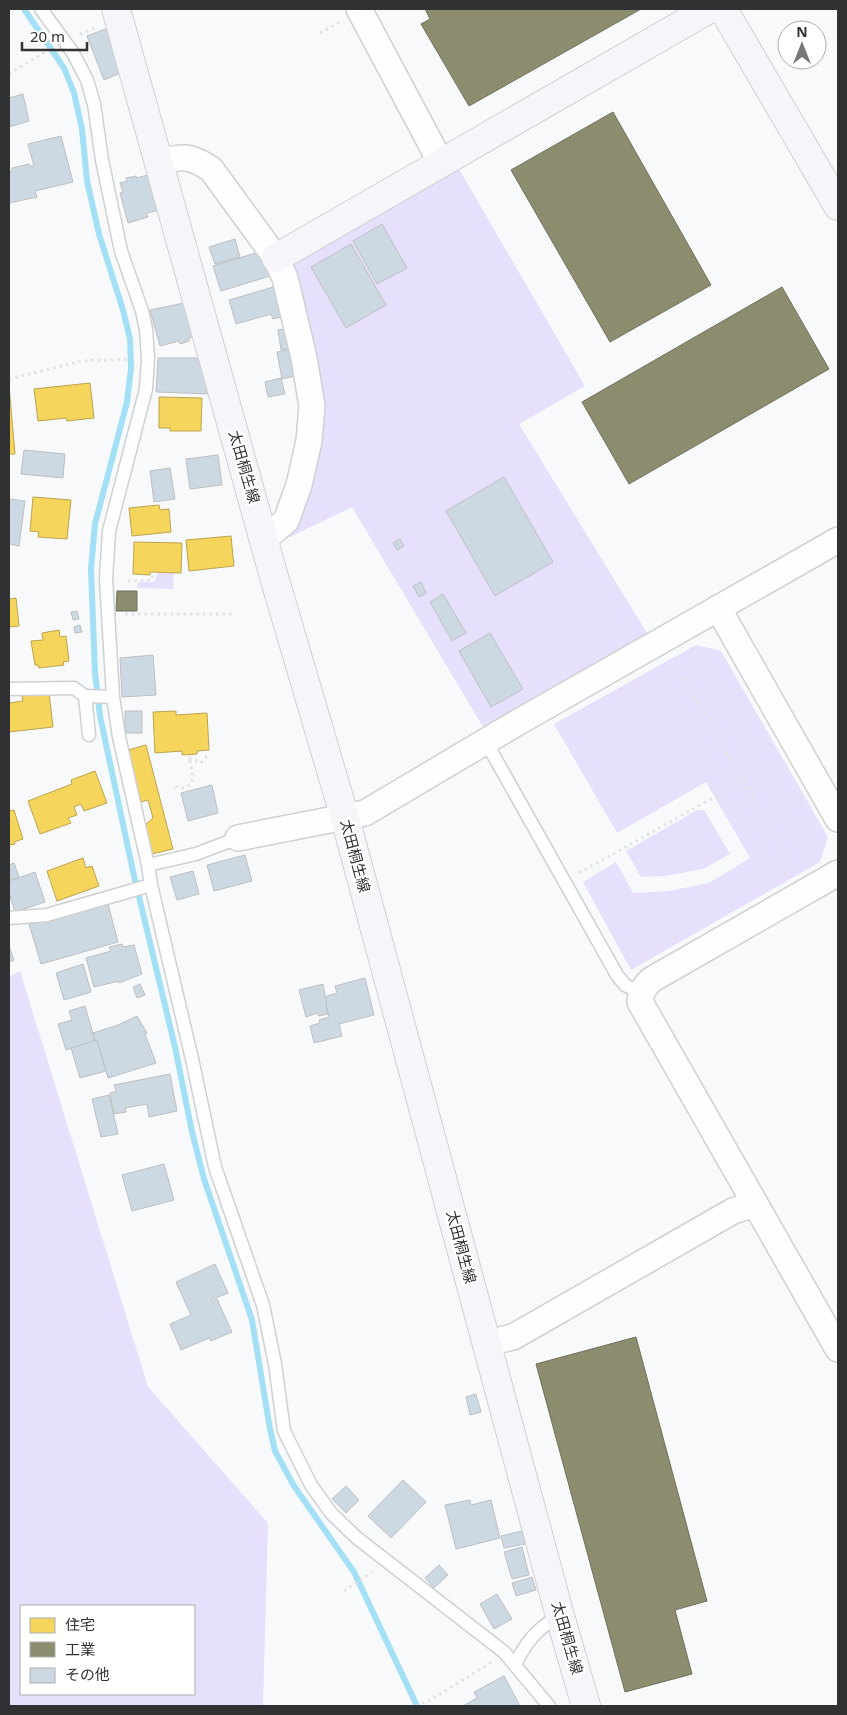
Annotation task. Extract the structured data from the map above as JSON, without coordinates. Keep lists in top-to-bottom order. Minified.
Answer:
{"streets":{"main road":["太田桐生線"]},"legend":["住宅","工業","その他"],"scale_bar":"20 m","north":"top"}
